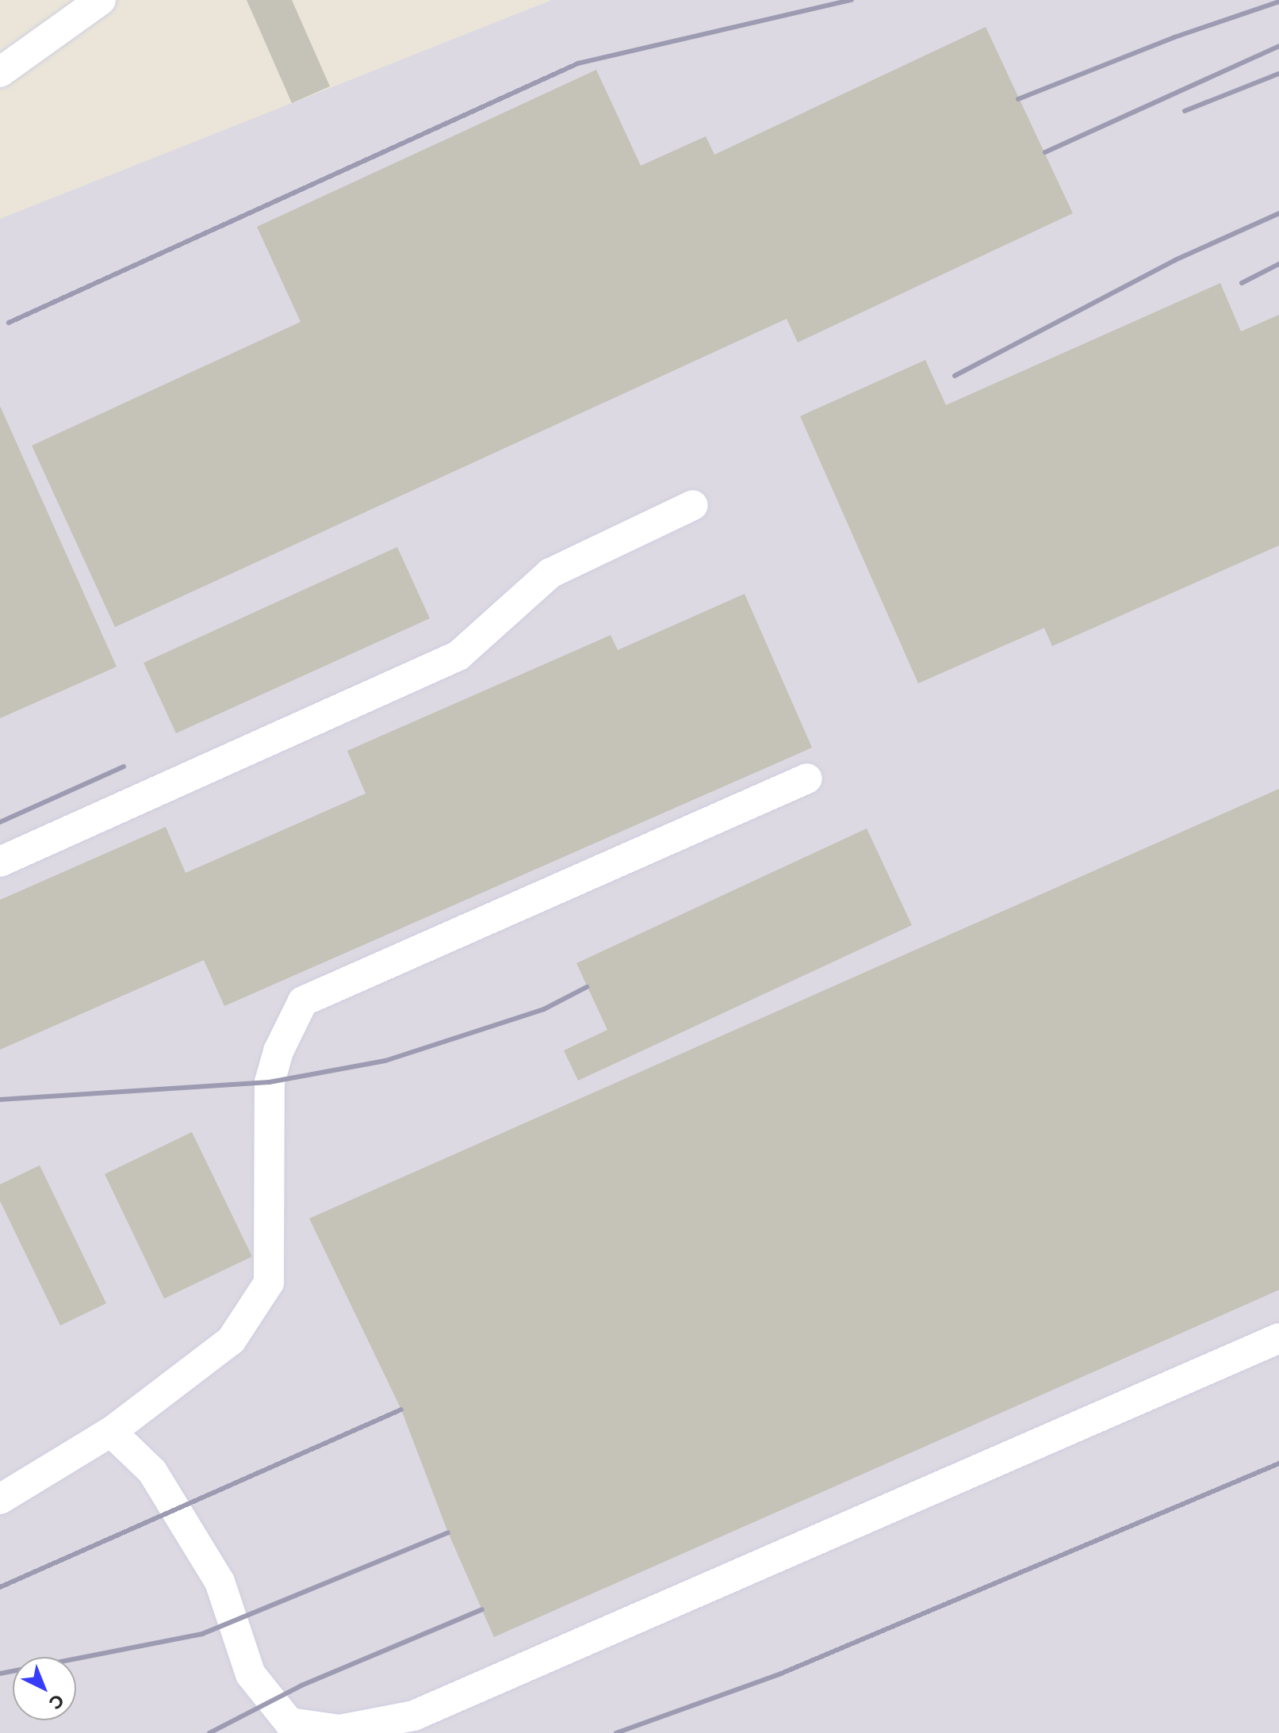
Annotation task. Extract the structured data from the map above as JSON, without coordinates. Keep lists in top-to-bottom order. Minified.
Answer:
{"north":"bottom right"}
